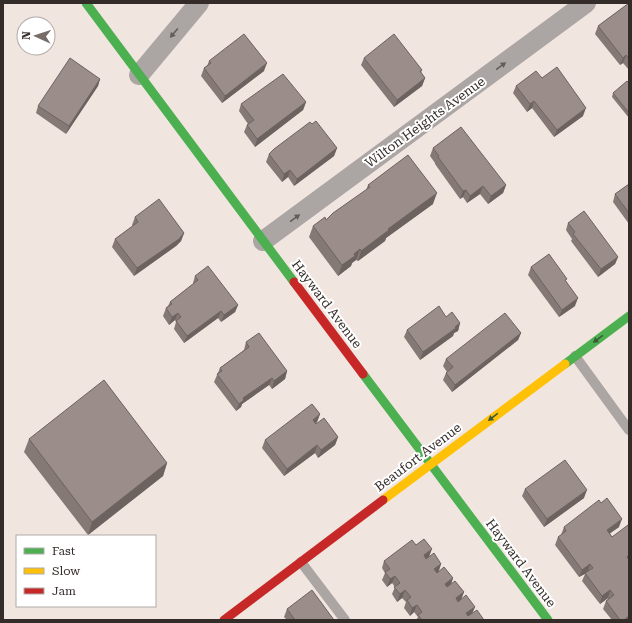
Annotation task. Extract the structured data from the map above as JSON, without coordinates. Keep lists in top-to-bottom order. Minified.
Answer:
{"streets":{"street":["Wilton Heights Avenue","Hayward Avenue","Beaufort Avenue"]},"crossings":[["Wilton Heights Avenue","Hayward Avenue"],["Hayward Avenue","Beaufort Avenue"]],"one_way":["Wilton Heights Avenue","Beaufort Avenue"],"legend":["Fast","Slow","Jam"],"north":"left"}
